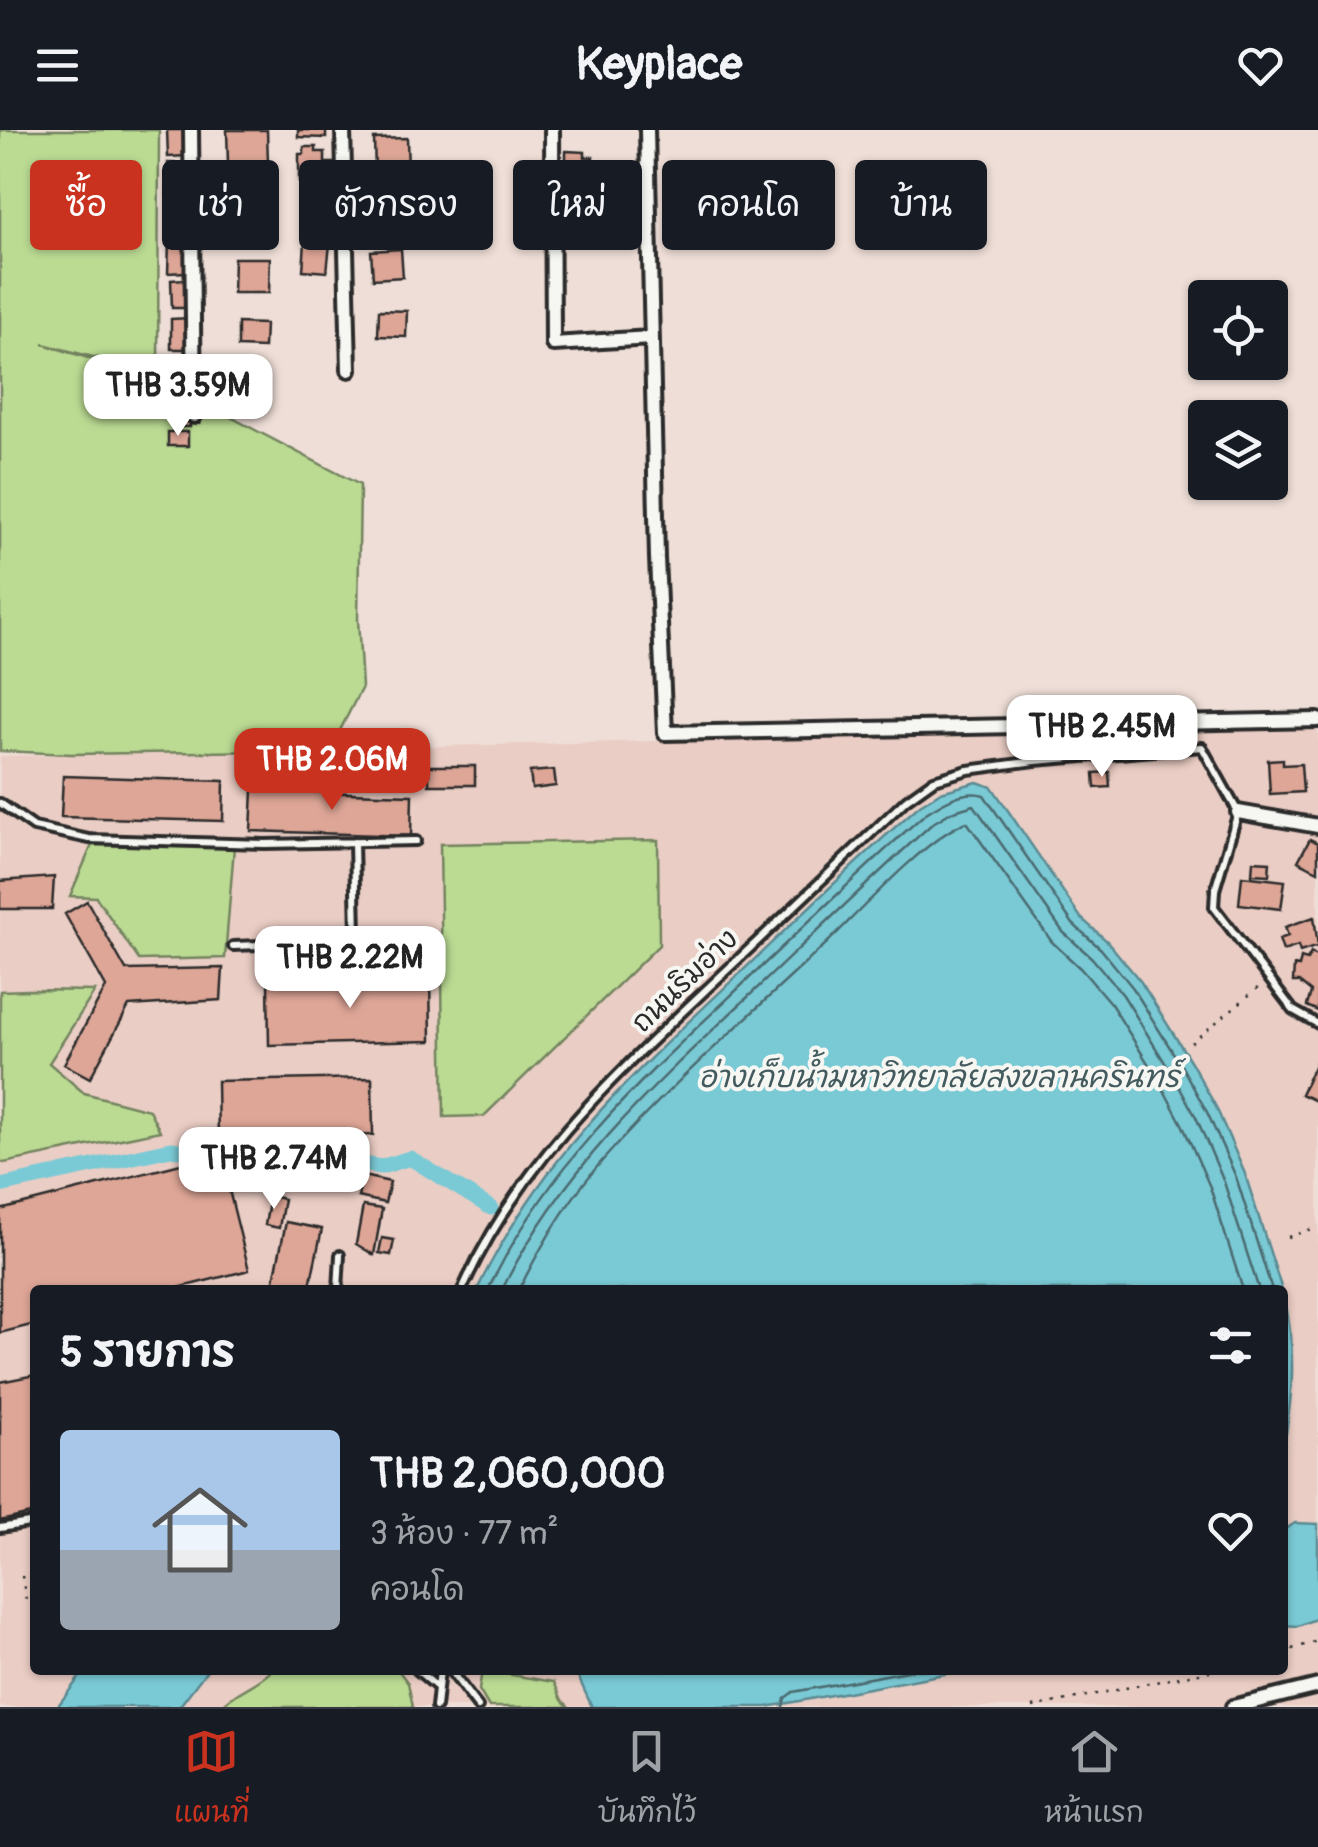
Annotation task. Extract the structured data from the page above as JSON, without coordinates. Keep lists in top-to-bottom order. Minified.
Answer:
{"streets":{"lane":["ถนนริมอ่าง"]},"water":["อ่างเก็บน้ำมหาวิทยาลัยสงขลานครินทร์"],"page":{"header":"Keyplace","chip":["ซื้อ","เช่า","ตัวกรอง","ใหม่","คอนโด","บ้าน"],"price":["THB 3.59M","THB 2.45M","THB 2.06M","THB 2.22M","THB 2.74M"],"heading":"5 รายการ","list":[{"name":"THB 2,060,000","note":"3 ห้อง · 77 m² · คอนโด"}],"tabs":["แผนที่","บันทึกไว้","หน้าแรก"]}}
